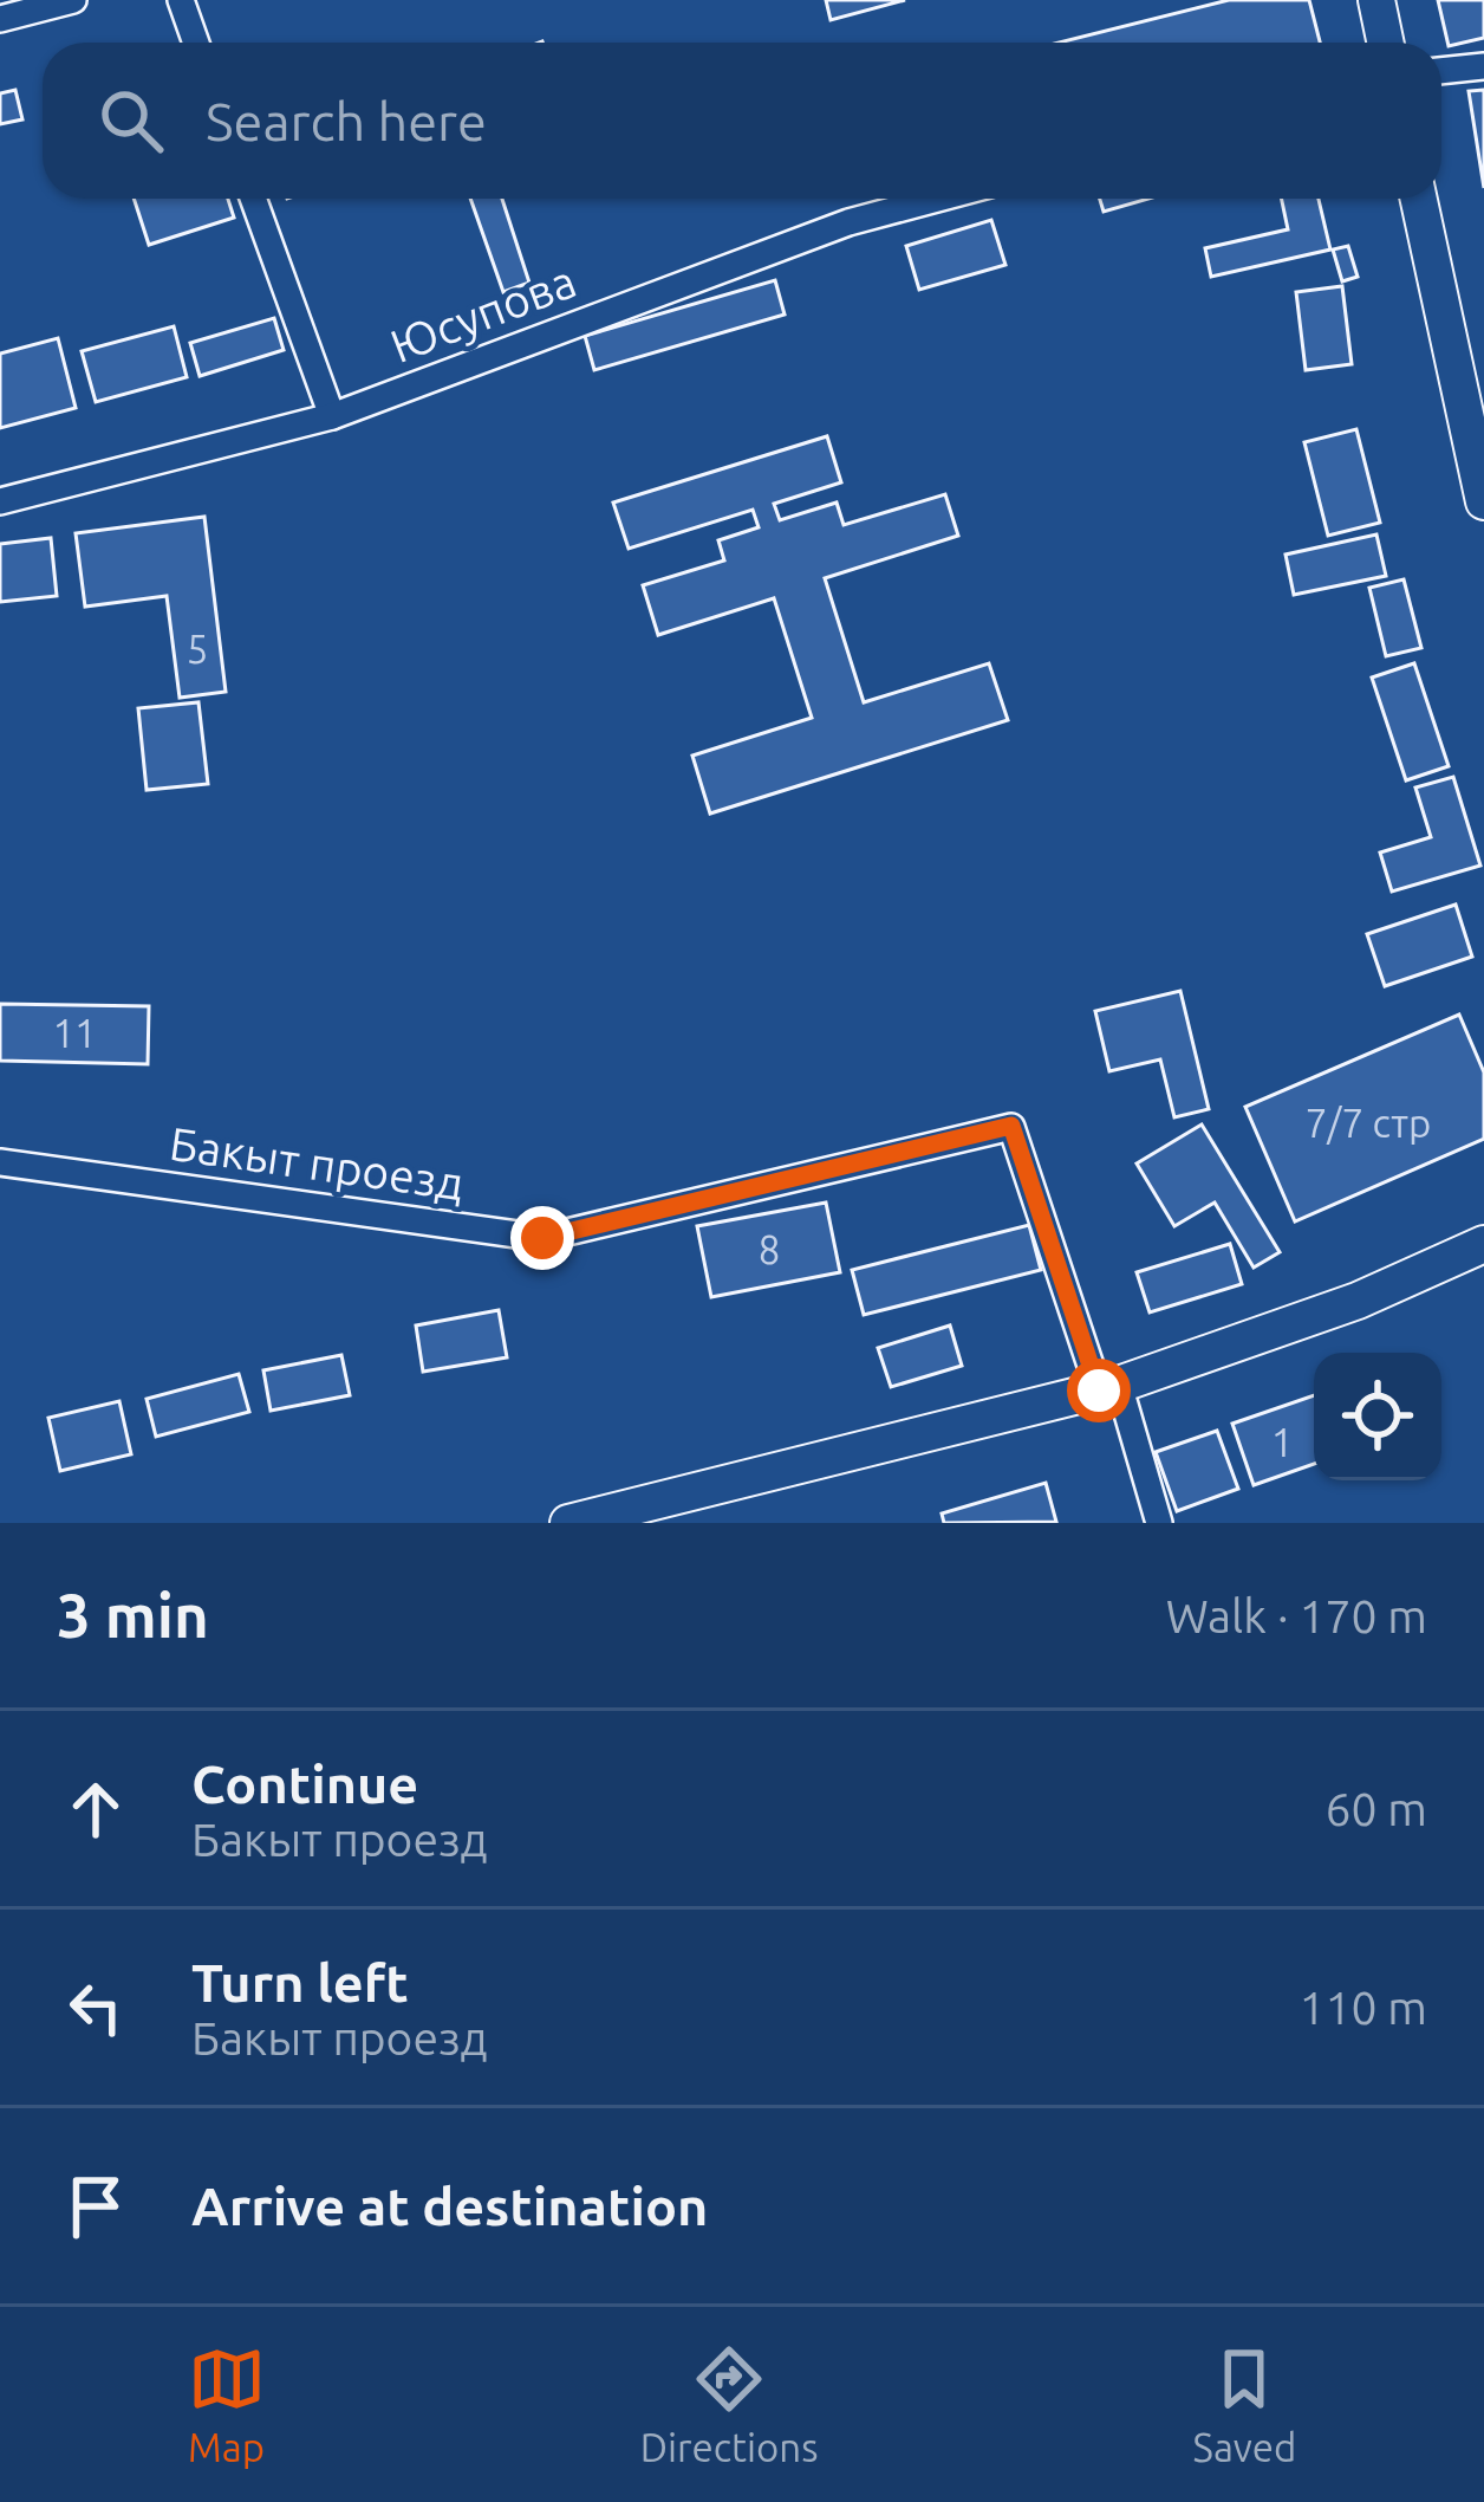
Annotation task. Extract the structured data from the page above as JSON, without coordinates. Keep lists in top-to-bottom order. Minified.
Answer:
{"streets":{"street":["Юсупова","Бакыт проезд"]},"house_numbers":["5","11","7/7 стр","8","1"],"page":{"search":"Search here","heading":["3 min","Walk · 170 m"],"list":[["Continue","Бакыт проезд","60 m"],["Turn left","Бакыт проезд","110 m"],"Arrive at destination"],"nav":["Map","Directions","Saved"]}}
